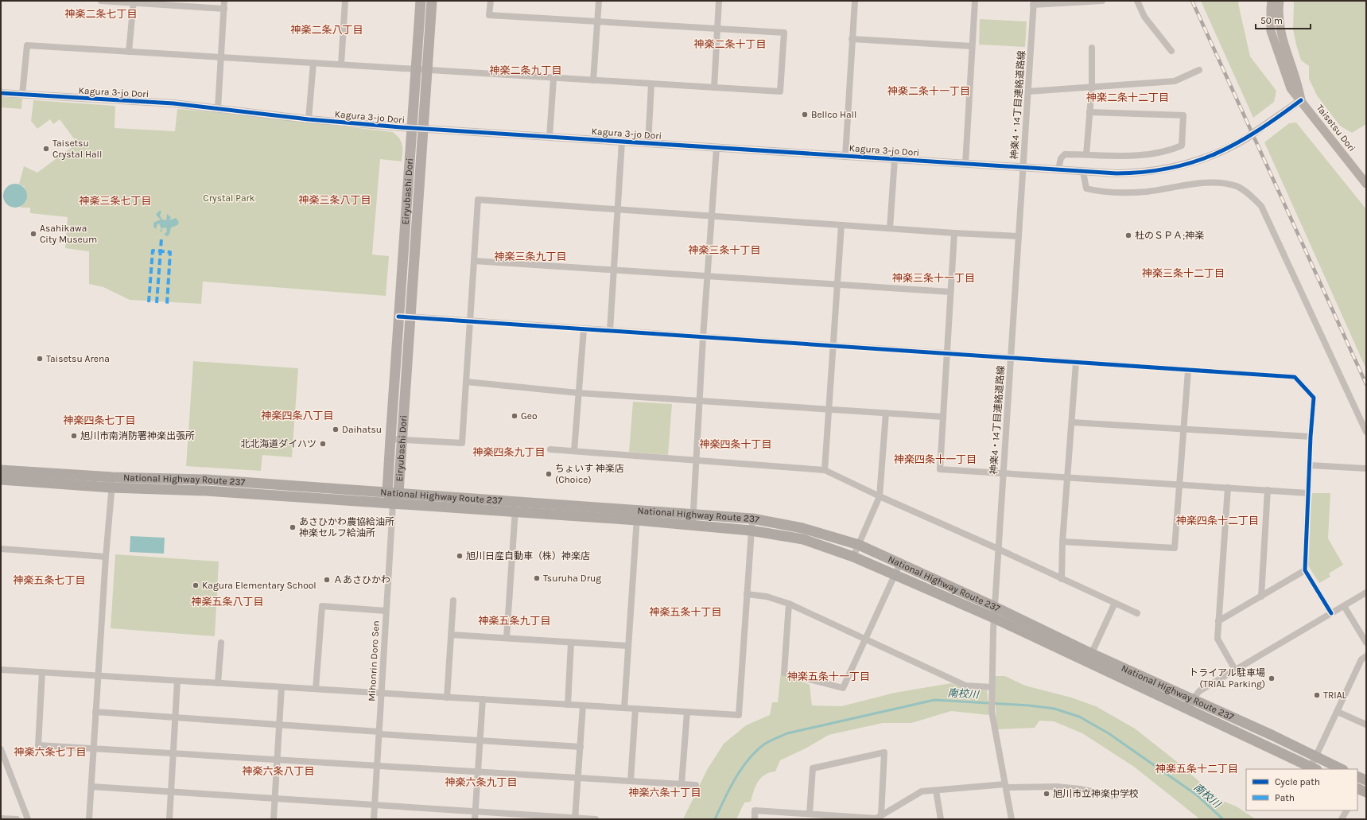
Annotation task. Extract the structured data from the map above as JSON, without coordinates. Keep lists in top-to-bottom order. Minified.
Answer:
{"streets":{"highway":["National Highway Route 237"],"main road":["Taisetsu Dori","Eiryubashi Dori"],"street":["Kagura 3-jo Dori","神楽4・14丁目連絡道路線","Mihonrin Doro Sen"]},"crossings":[["Kagura 3-jo Dori","神楽4・14丁目連絡道路線"],["Kagura 3-jo Dori","Taisetsu Dori"],["Kagura 3-jo Dori","Eiryubashi Dori"],["神楽4・14丁目連絡道路線","National Highway Route 237"],["Eiryubashi Dori","National Highway Route 237"],["Eiryubashi Dori","Mihonrin Doro Sen"],["National Highway Route 237","Mihonrin Doro Sen"]],"districts":["神楽二条七丁目","神楽二条八丁目","神楽二条十丁目","神楽二条九丁目","神楽二条十一丁目","神楽二条十二丁目","神楽三条八丁目","神楽三条七丁目","神楽三条十丁目","神楽三条九丁目","神楽三条十二丁目","神楽三条十一丁目","神楽四条八丁目","神楽四条七丁目","神楽四条十丁目","神楽四条九丁目","神楽四条十一丁目","神楽四条十二丁目","神楽五条七丁目","神楽五条八丁目","神楽五条十丁目","神楽五条九丁目","神楽五条十一丁目","神楽六条七丁目","神楽五条十二丁目","神楽六条八丁目","神楽六条九丁目","神楽六条十丁目"],"water":["南校川"],"parks":["Crystal Park"],"places":["Bellco Hall","Taisetsu Crystal Hall","Asahikawa City Museum","杜のＳＰＡ;神楽","Taisetsu Arena","Geo","Daihatsu","旭川市南消防署神楽出張所","北北海道ダイハツ","ちょいす 神楽店 (Choice)","あさひかわ農協給油所 神楽セルフ給油所","旭川日産自動車（株）神楽店","Tsuruha Drug","Ａあさひかわ","Kagura Elementary School","トライアル駐車場 (TRIAL Parking)","TRIAL","旭川市立神楽中学校"],"legend":["Cycle path","Path"],"scale_bar":"50 m"}
